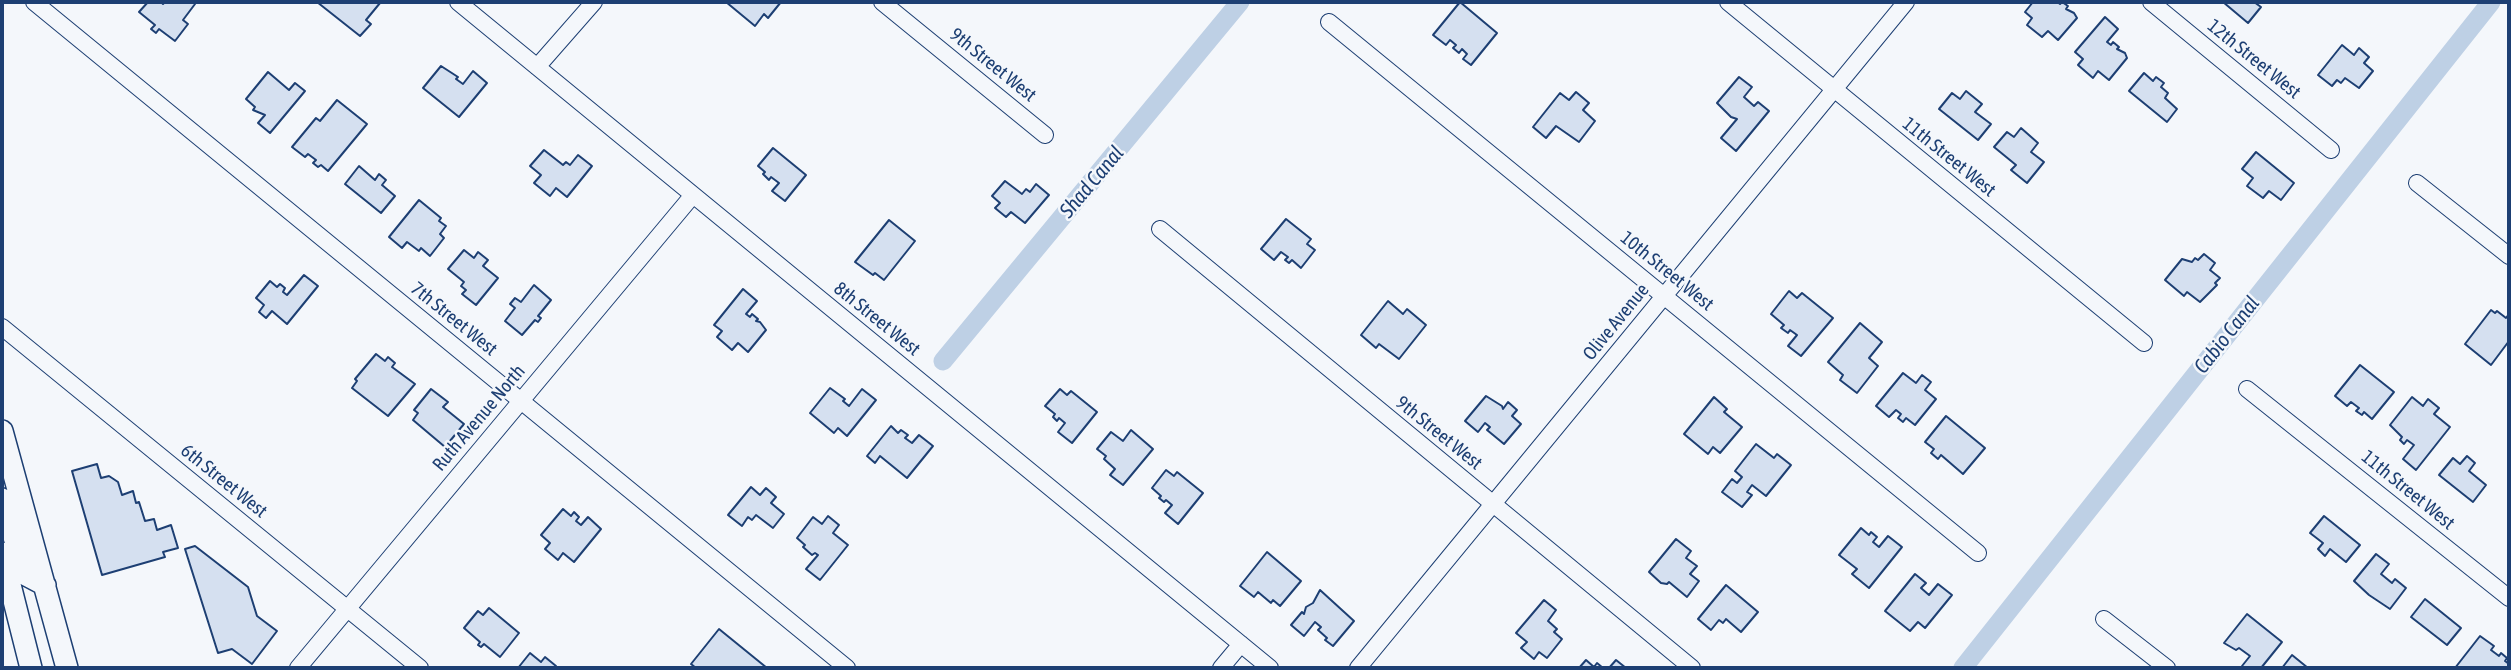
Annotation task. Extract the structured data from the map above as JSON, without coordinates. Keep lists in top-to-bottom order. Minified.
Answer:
{"streets":{"street":["12th Street West","9th Street West","11th Street West","10th Street West","7th Street West","8th Street West","Olive Avenue","Ruth Avenue North","6th Street West"]},"crossings":[["9th Street West","Olive Avenue"],["11th Street West","Olive Avenue"],["10th Street West","Olive Avenue"],["7th Street West","Ruth Avenue North"],["8th Street West","Ruth Avenue North"],["Ruth Avenue North","6th Street West"]],"water":["Shad Canal","Cabio Canal"]}
